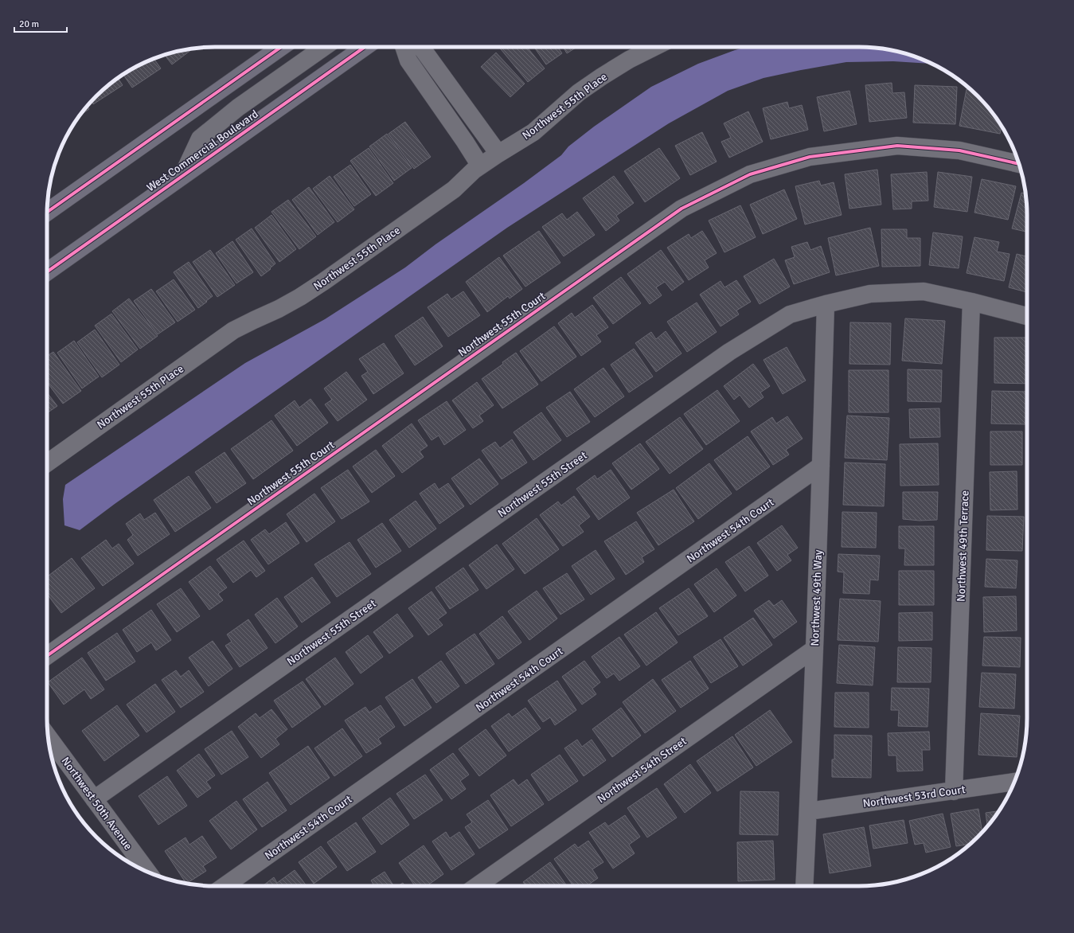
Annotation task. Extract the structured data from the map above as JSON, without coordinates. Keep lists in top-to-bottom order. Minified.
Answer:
{"streets":{"highway":["West Commercial Boulevard"],"street":["Northwest 55th Place","Northwest 55th Court","Northwest 55th Street","Northwest 54th Court","Northwest 49th Terrace","Northwest 49th Way","Northwest 54th Street","Northwest 53rd Court","Northwest 50th Avenue"]},"crossings":[["Northwest 55th Street","Northwest 49th Terrace"],["Northwest 55th Street","Northwest 49th Way"],["Northwest 55th Street","Northwest 50th Avenue"],["Northwest 54th Court","Northwest 49th Way"],["Northwest 49th Terrace","Northwest 53rd Court"],["Northwest 49th Way","Northwest 54th Street"],["Northwest 49th Way","Northwest 53rd Court"]],"scale_bar":"20 m"}
